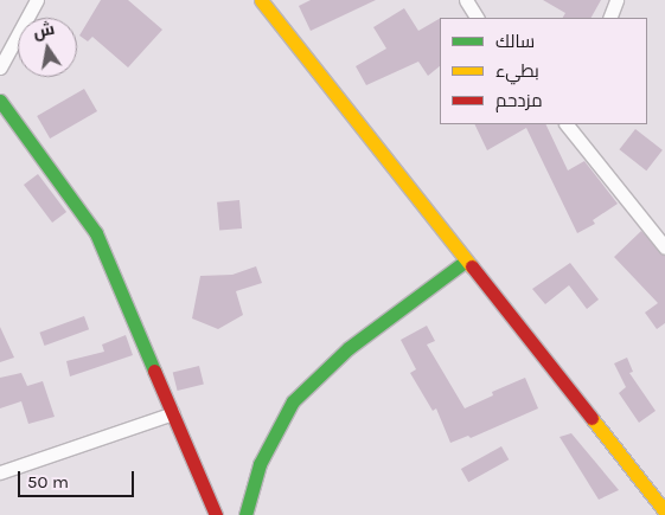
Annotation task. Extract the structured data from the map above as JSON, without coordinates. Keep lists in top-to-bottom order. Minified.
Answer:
{"legend":["سالك","بطيء","مزدحم"],"scale_bar":"50 m","north":"top"}
